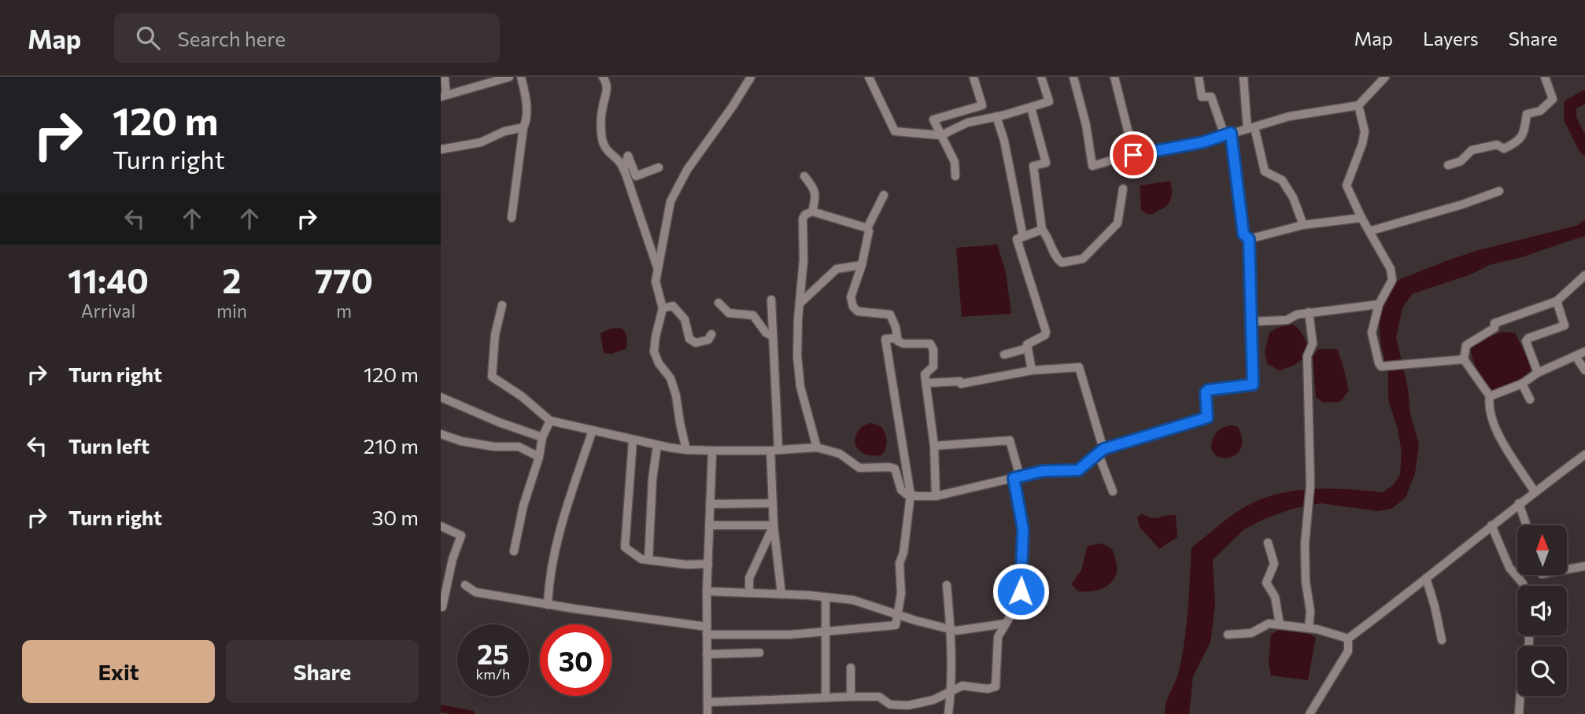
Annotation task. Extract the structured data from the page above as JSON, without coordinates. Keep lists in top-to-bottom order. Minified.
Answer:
{"north":"top","page":{"header":"Map","search":"Search here","nav":["Map","Layers","Share"],"turn":["120 m","Turn right"],"eta":["11:40","Arrival","2","min","770","m"],"list":[{"name":"Turn right","value":"120 m"},{"name":"Turn left","value":"210 m"},{"name":"Turn right","value":"30 m"}],"speed":"25 km/h","limit":"30","buttons":["Exit","Share"]}}
